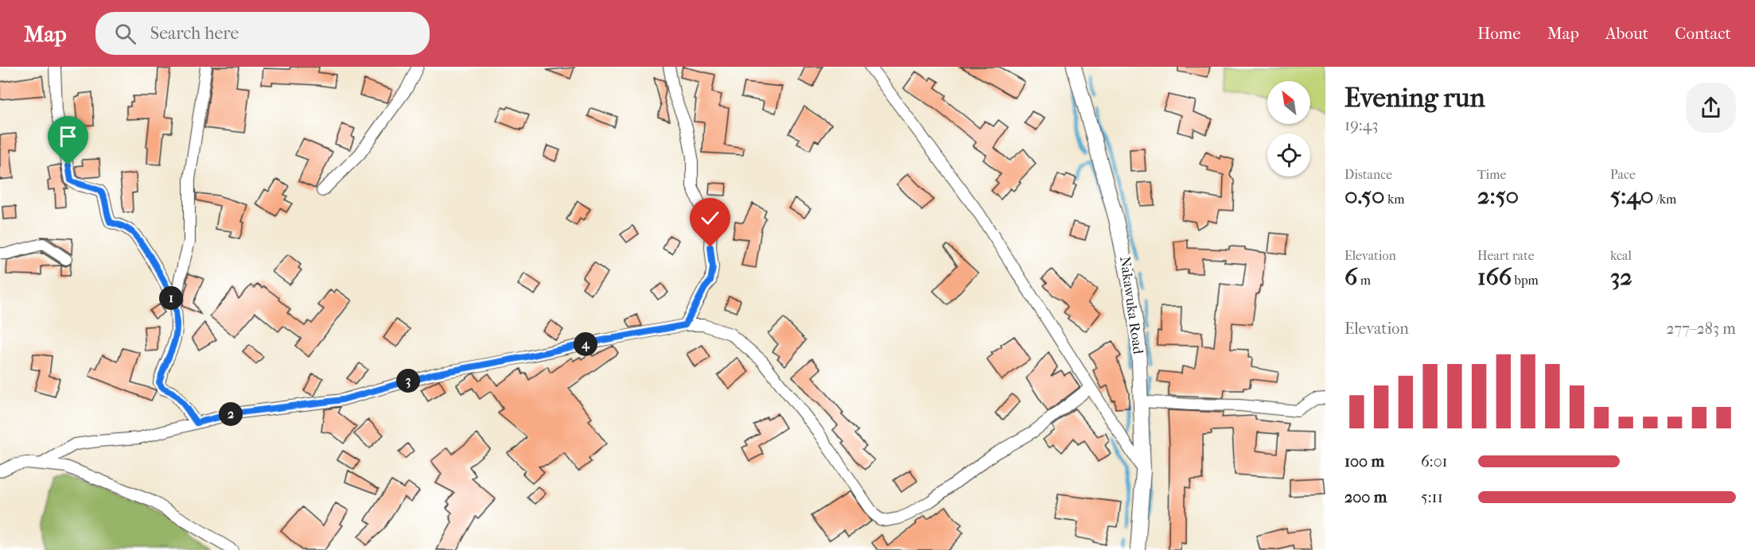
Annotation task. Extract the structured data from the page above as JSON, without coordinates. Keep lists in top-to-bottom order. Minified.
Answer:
{"streets":{"main road":["Nakawuka Road"]},"north":"top left","page":{"header":"Map","search":"Search here","nav":["Home","Map","About","Contact"],"heading":["Evening run","19:43"],"stats":[["Distance","0.50 km"],["Time","2:50"],["Pace","5:40 /km"],["Elevation","6 m"],["Heart rate","166 bpm"],["kcal","32"]],"pins":["1","4","3","2"],"chart":["Elevation","277–283 m"],"list":[{"name":"100 m","note":"6:01"},{"name":"200 m","note":"5:11"}]}}
